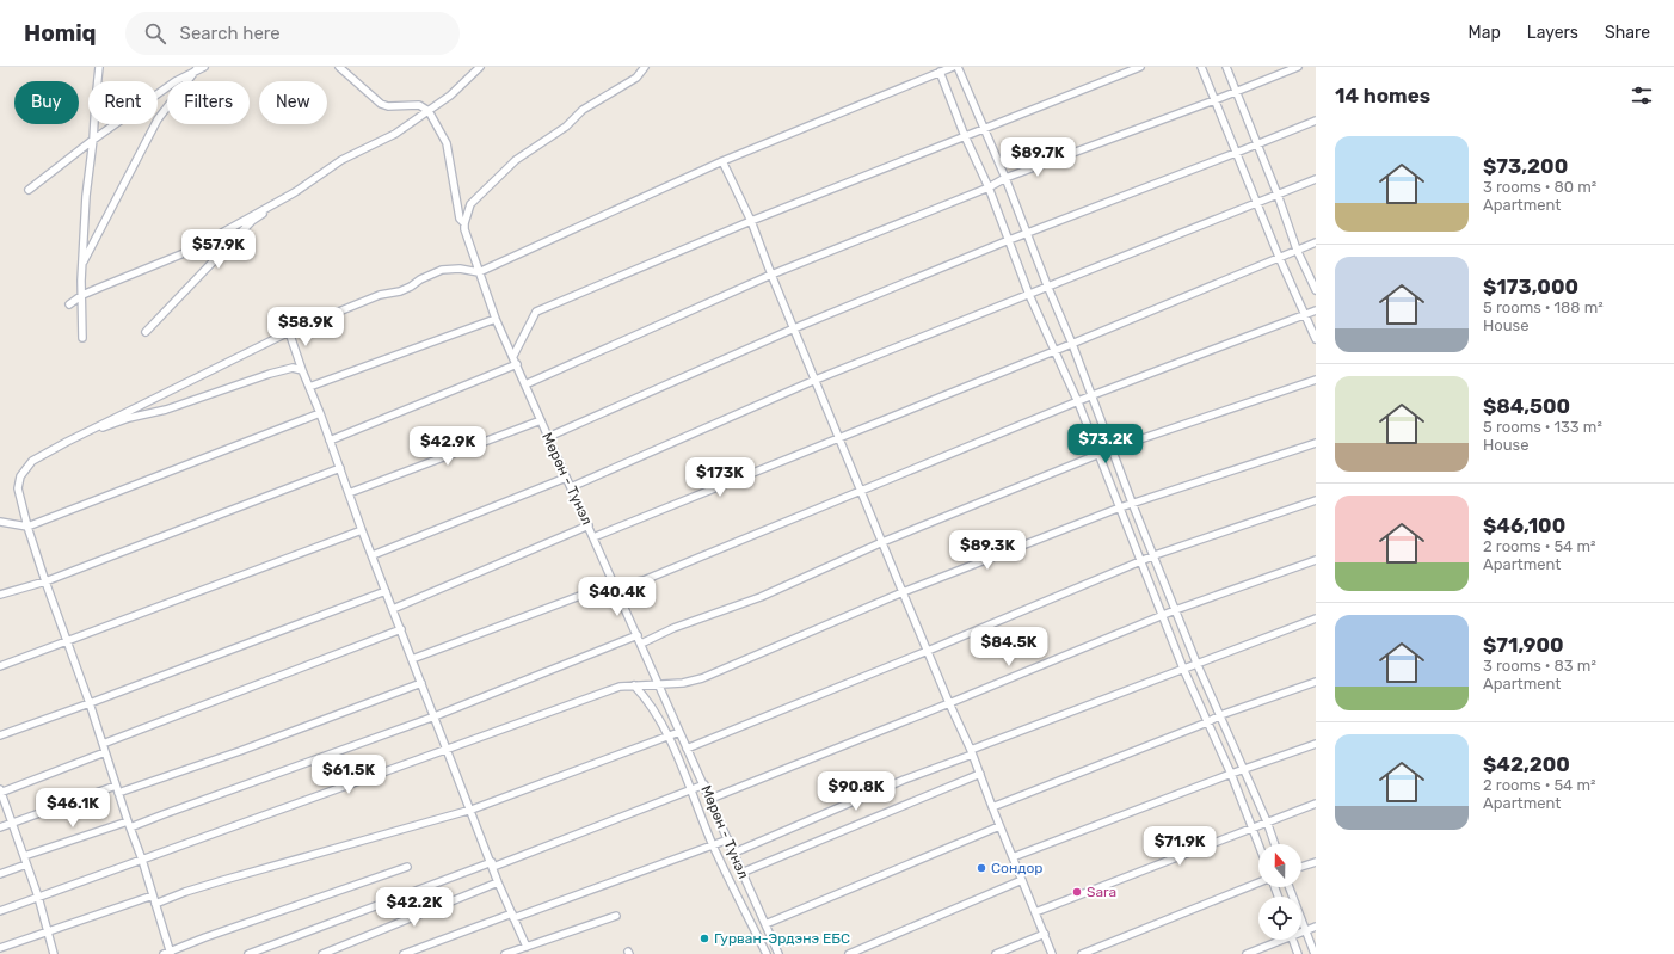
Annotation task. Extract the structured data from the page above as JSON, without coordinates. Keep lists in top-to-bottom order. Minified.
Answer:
{"streets":{"street":["Мөрөн - Түнэл"]},"places":["Сондор","Sara","Гурван-Эрдэнэ ЕБС"],"north":"top","page":{"header":"Homiq","search":"Search here","nav":["Map","Layers","Share"],"heading":"14 homes","chip":["Buy","Rent","Filters","New"],"list":[{"name":"$73,200","note":"3 rooms · 80 m² · Apartment"},{"name":"$173,000","note":"5 rooms · 188 m² · House"},{"name":"$84,500","note":"5 rooms · 133 m² · House"},{"name":"$46,100","note":"2 rooms · 54 m² · Apartment"},{"name":"$71,900","note":"3 rooms · 83 m² · Apartment"},{"name":"$42,200","note":"2 rooms · 54 m² · Apartment"}],"price":["$89.7K","$57.9K","$58.9K","$73.2K","$42.9K","$173K","$89.3K","$40.4K","$84.5K","$61.5K","$90.8K","$46.1K","$71.9K","$42.2K"]}}
